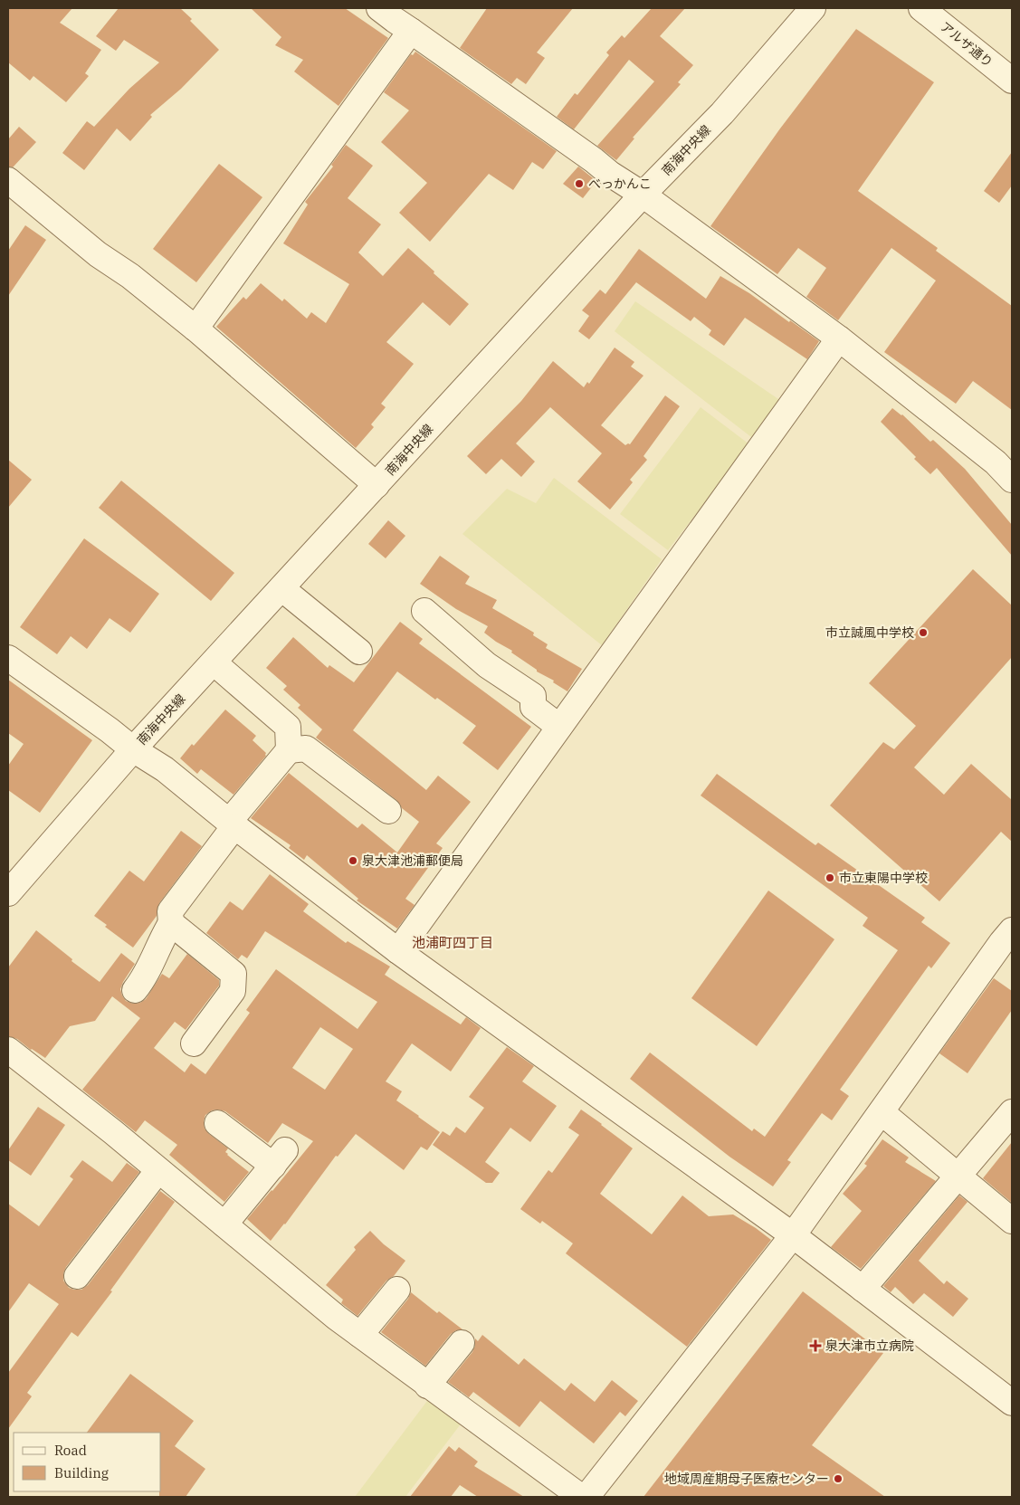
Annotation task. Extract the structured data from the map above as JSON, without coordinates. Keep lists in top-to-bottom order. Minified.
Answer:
{"streets":{"street":["アルザ通り","南海中央線"]},"districts":["池浦町四丁目"],"places":{"other":["べっかんこ","市立誠風中学校","泉大津池浦郵便局","市立東陽中学校","地域周産期母子医療センター"],"health":["泉大津市立病院"]},"legend":["Road","Building"]}
